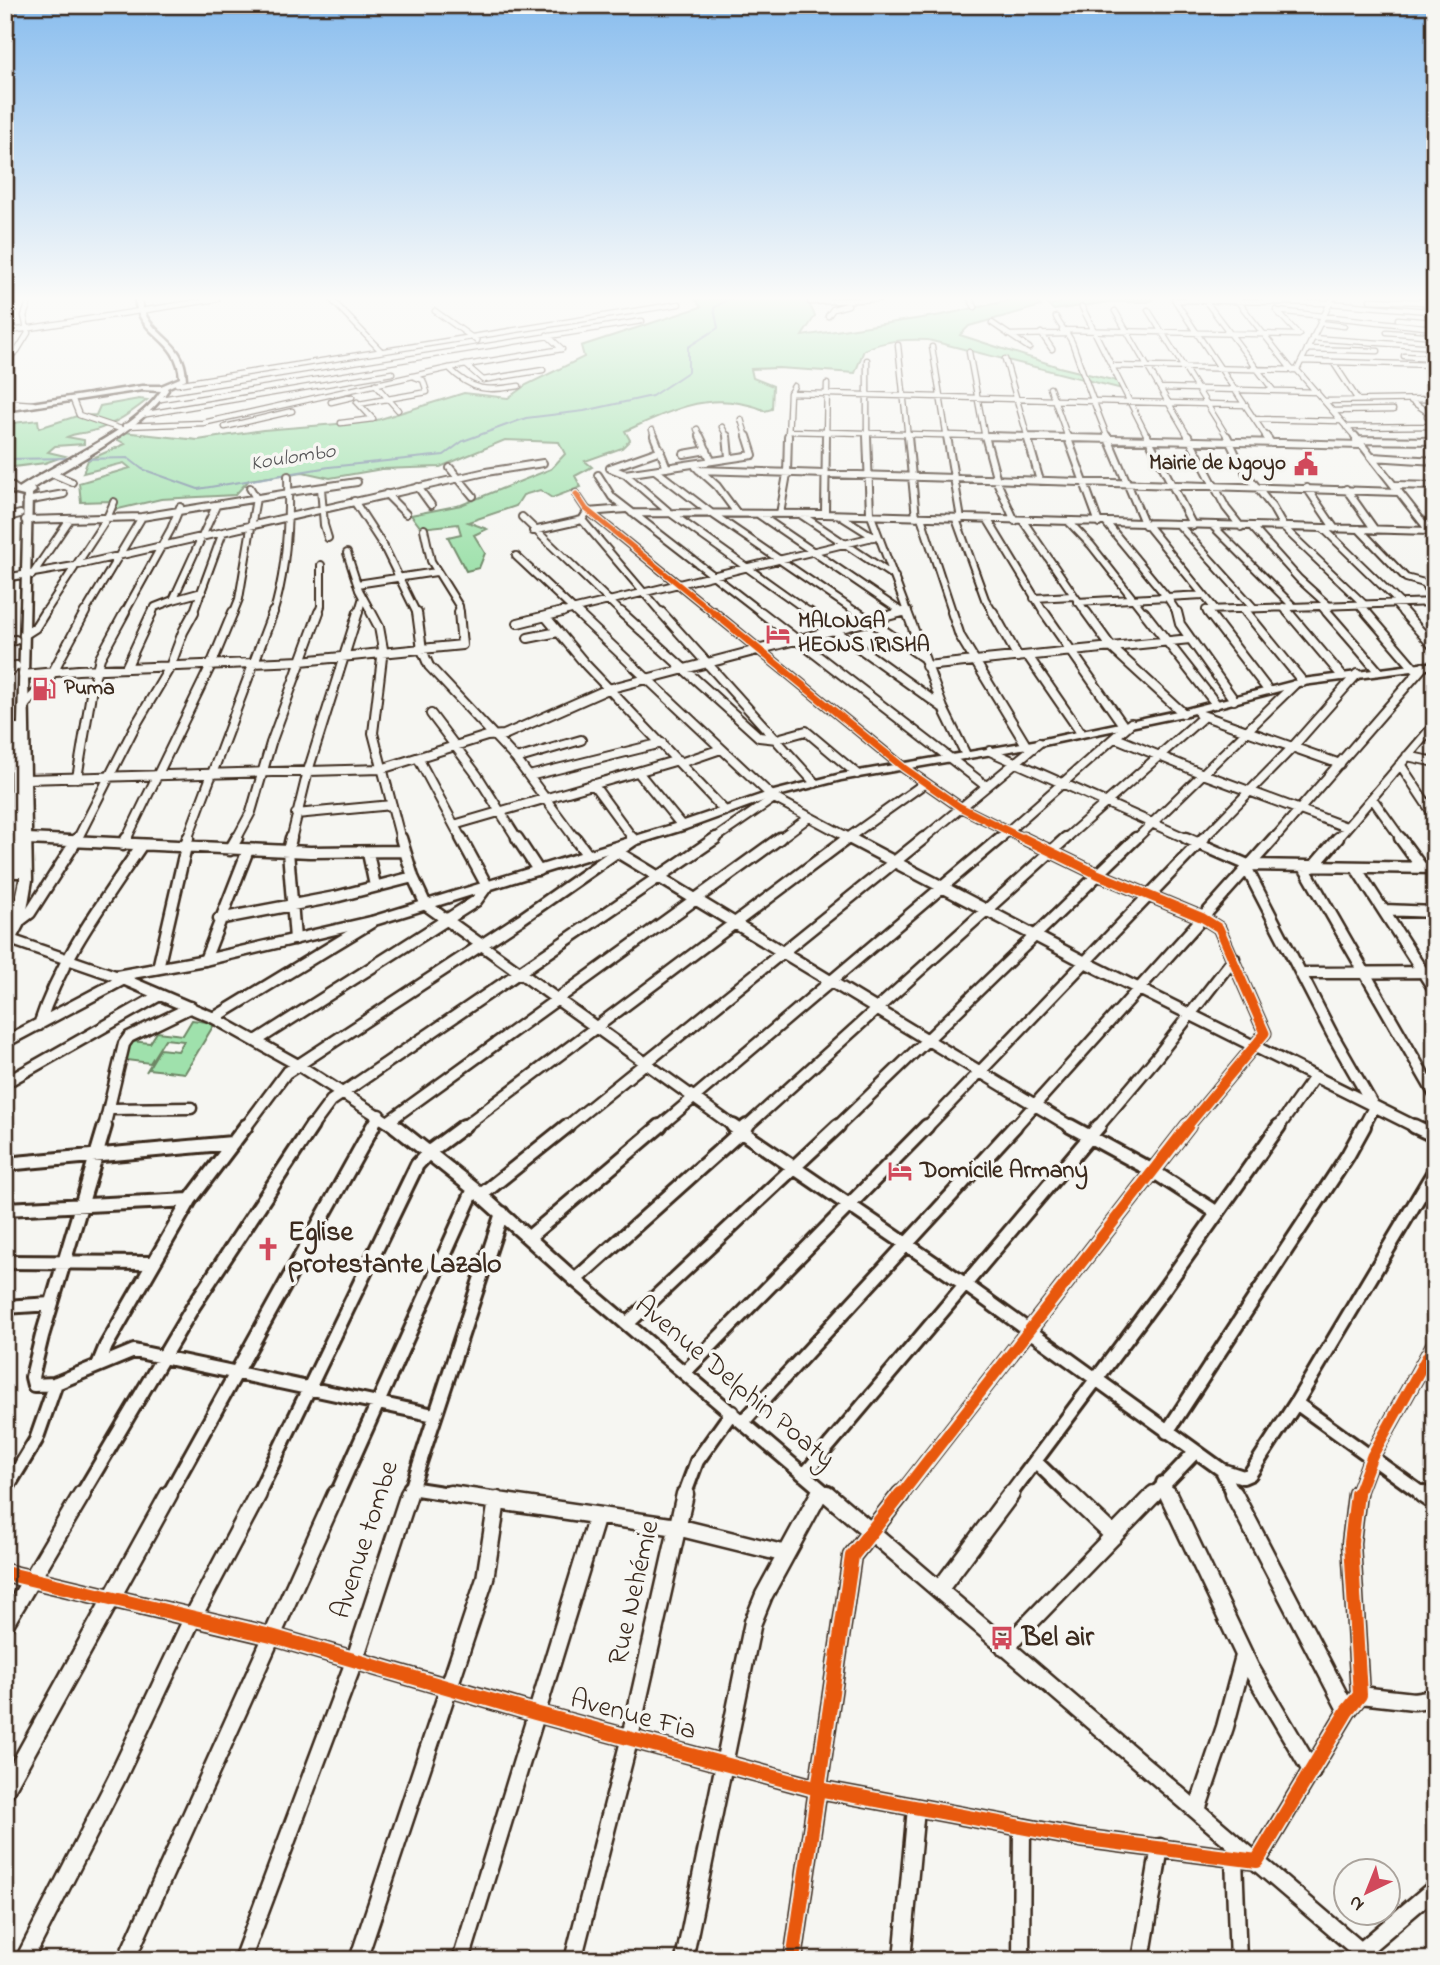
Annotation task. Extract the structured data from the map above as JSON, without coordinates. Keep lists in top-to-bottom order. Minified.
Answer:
{"streets":{"street":["Avenue Delphin Poaty","Avenue tombe","Rue Nehémie","Avenue Fia"]},"crossings":[["Avenue Delphin Poaty","Avenue tombe"],["Avenue Delphin Poaty","Rue Nehémie"],["Avenue Delphin Poaty","Avenue Fia"],["Avenue tombe","Avenue Fia"],["Rue Nehémie","Avenue Fia"]],"water":["Koulombo"],"places":{"public building":["Mairie de Ngoyo"],"hotel":["MALONGA HEONS IRISHA","Domicile Armany"],"fuel station":["Puma"],"church":["Eglise protestante Lazalo"],"bus stop":["Bel air"]},"north":"bottom left"}
